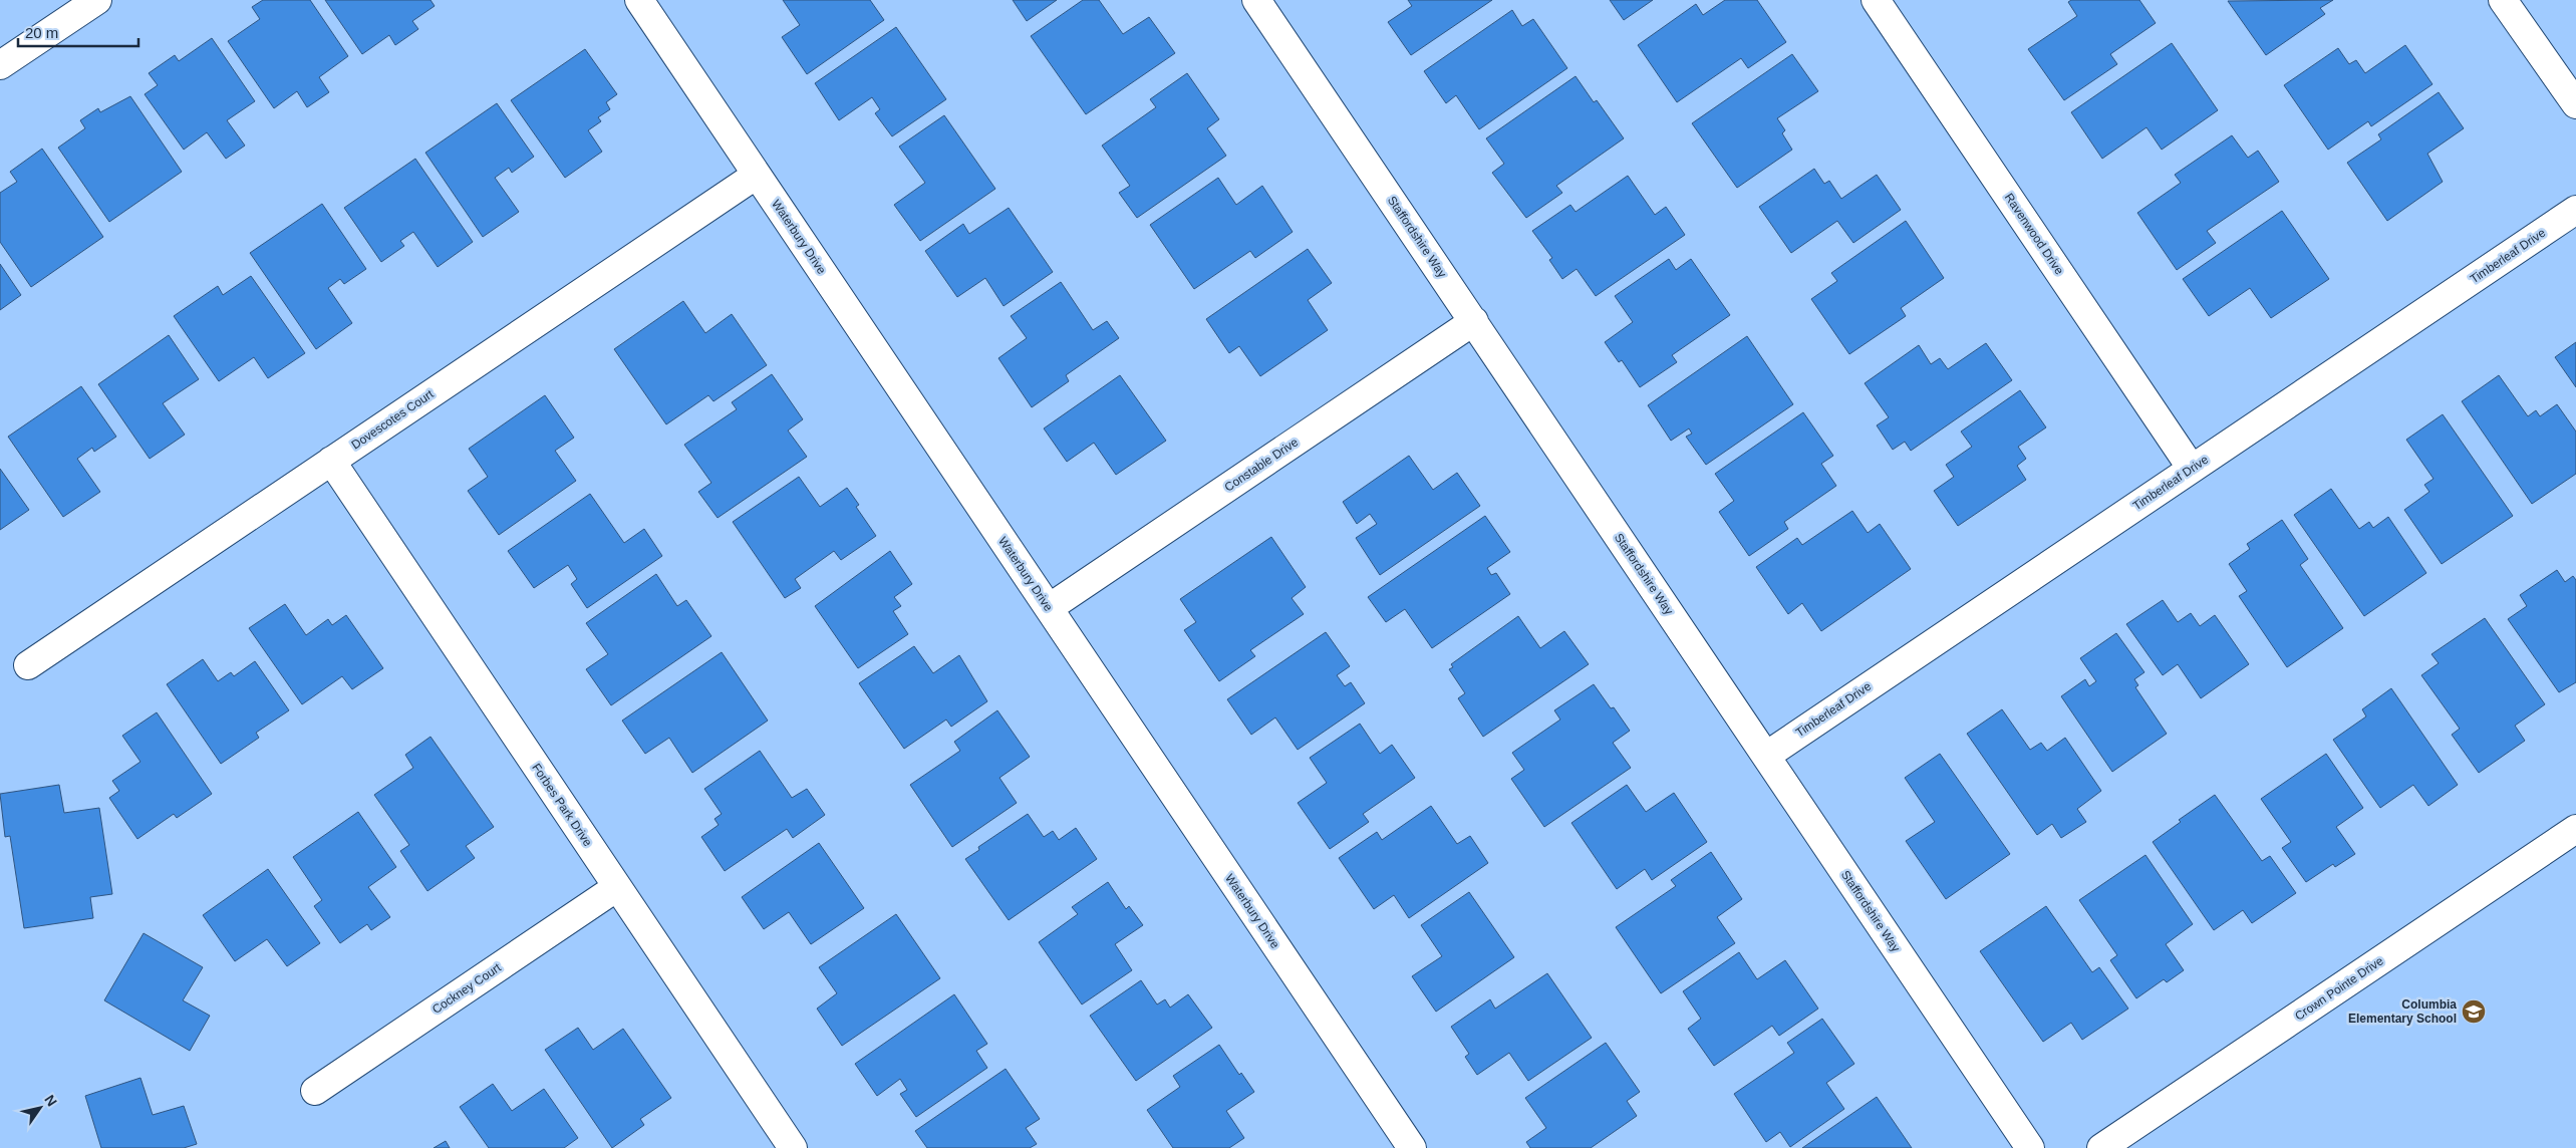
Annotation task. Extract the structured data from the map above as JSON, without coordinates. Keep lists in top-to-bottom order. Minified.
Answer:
{"streets":{"street":["Ravenwood Drive","Waterbury Drive","Staffordshire Way","Timberleaf Drive","Dovescotes Court","Constable Drive","Forbes Park Drive","Cockney Court","Crown Pointe Drive"]},"crossings":[["Ravenwood Drive","Timberleaf Drive"],["Waterbury Drive","Dovescotes Court"],["Waterbury Drive","Constable Drive"],["Staffordshire Way","Timberleaf Drive"],["Staffordshire Way","Constable Drive"],["Dovescotes Court","Forbes Park Drive"],["Forbes Park Drive","Cockney Court"]],"places":{"school or university":["Columbia Elementary School"]},"scale_bar":"20 m","north":"top right"}
